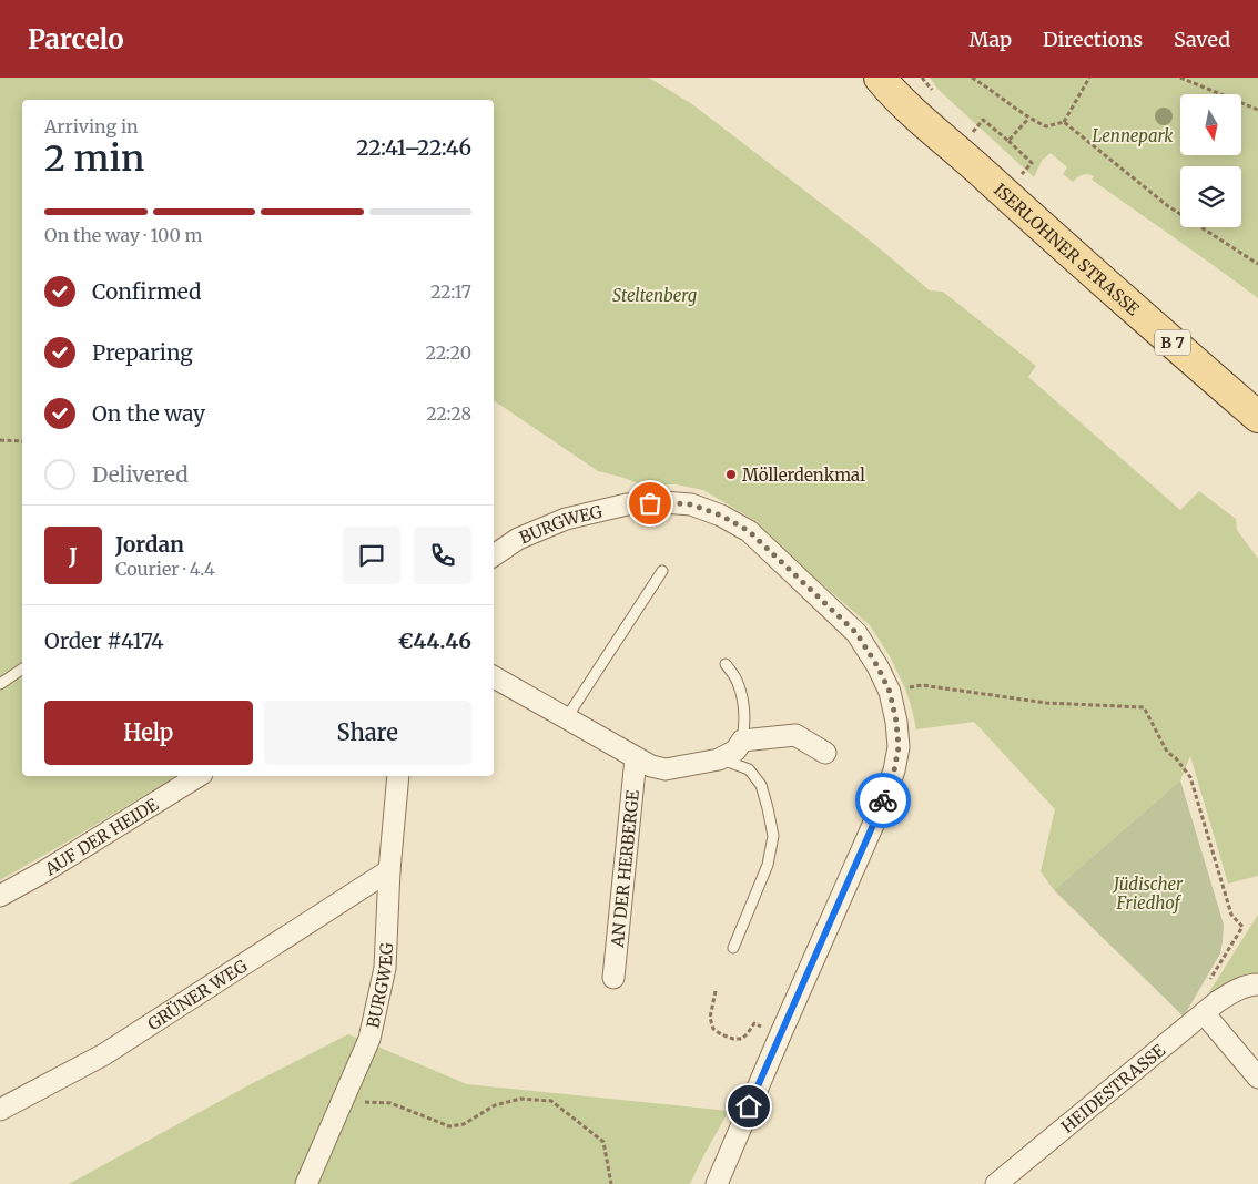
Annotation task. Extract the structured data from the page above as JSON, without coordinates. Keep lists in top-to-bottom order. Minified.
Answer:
{"streets":{"main road":["ISERLOHNER STRASSE","B 7"],"street":["BURGWEG","AUF DER HEIDE","AN DER HERBERGE","GRÜNER WEG","HEIDESTRASSE"]},"crossings":[["BURGWEG","GRÜNER WEG"]],"parks":["Lennepark","Steltenberg","Jüdischer Friedhof"],"places":["Möllerdenkmal"],"north":"bottom","page":{"header":"Parcelo","nav":["Map","Directions","Saved"],"heading":["2 min","Arriving in","22:41–22:46"],"panel":["Jordan","Courier · 4.4","Order #4174","€44.46"],"bar":"On the way · 100 m","list":[["Confirmed","22:17"],["Preparing","22:20"],["On the way","22:28"],"Delivered"],"round":"J","buttons":["Help","Share"]}}
